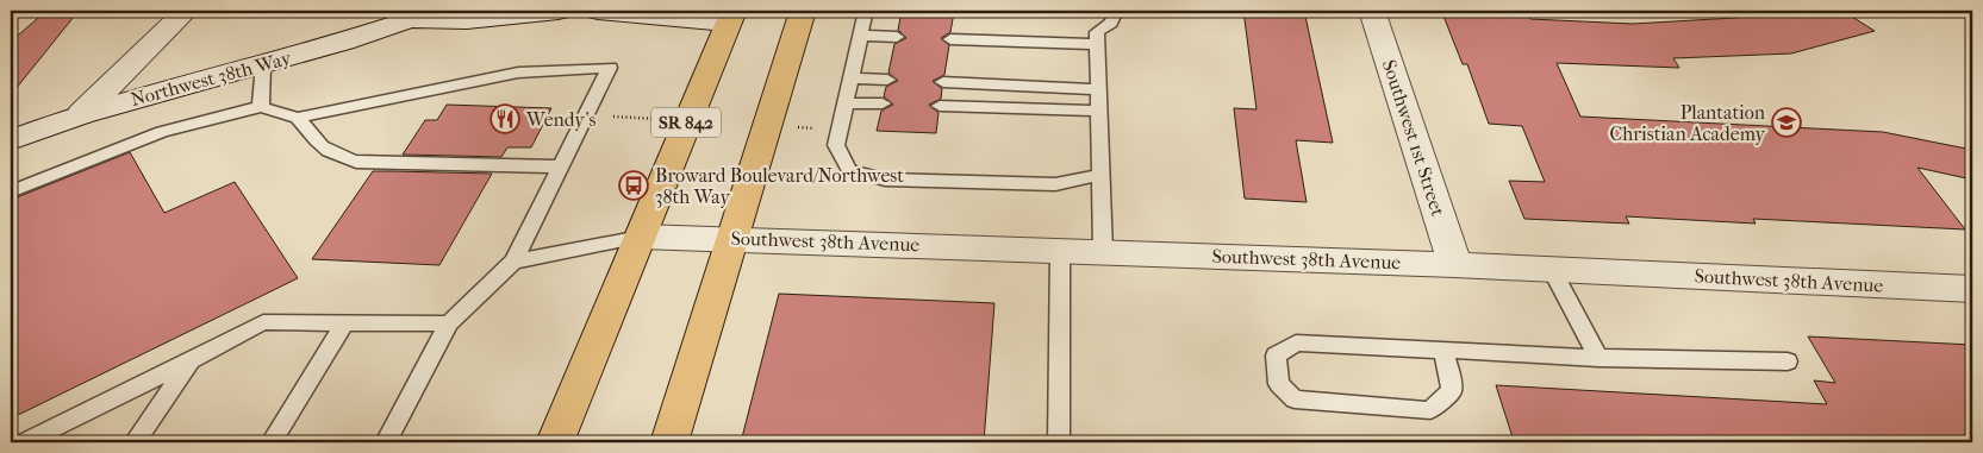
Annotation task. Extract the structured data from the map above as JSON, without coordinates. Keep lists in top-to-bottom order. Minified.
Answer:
{"streets":{"main road":["SR 842"],"street":["Northwest 38th Way","Southwest 1st Street","Southwest 38th Avenue"]},"crossings":[["SR 842","Southwest 38th Avenue"],["Southwest 1st Street","Southwest 38th Avenue"]],"places":{"restaurant":["Wendy's"],"school or university":["Plantation Christian Academy"],"bus stop":["Broward Boulevard/Northwest 38th Way"]}}
